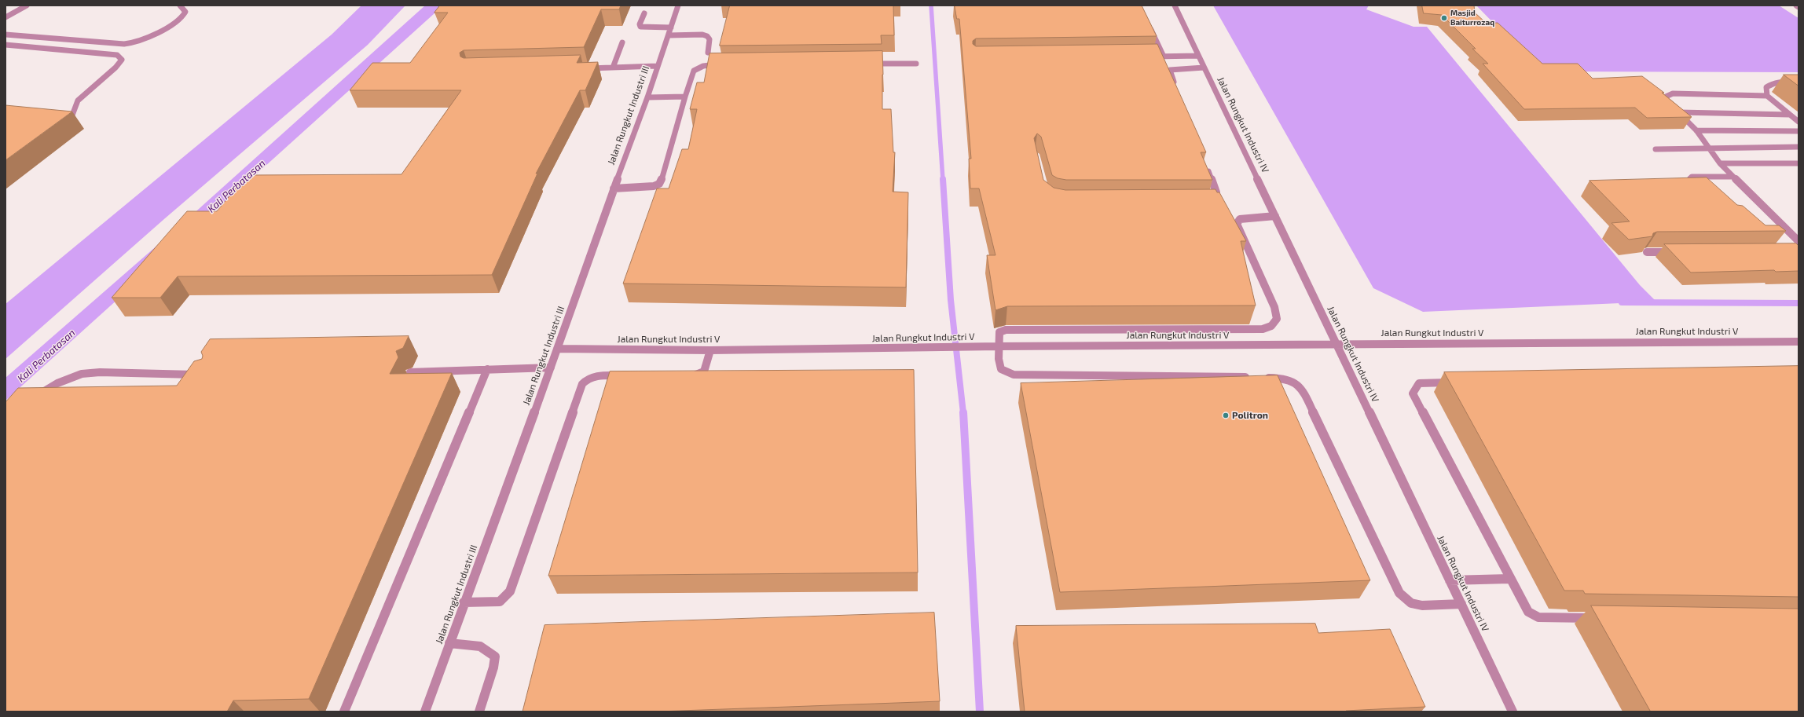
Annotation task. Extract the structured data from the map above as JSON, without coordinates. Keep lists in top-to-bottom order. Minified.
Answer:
{"streets":{"street":["Jalan Rungkut Industri III","Jalan Rungkut Industri IV","Jalan Rungkut Industri V"]},"crossings":[["Jalan Rungkut Industri III","Jalan Rungkut Industri V"],["Jalan Rungkut Industri IV","Jalan Rungkut Industri V"]],"water":["Kali Perbatasan"],"places":["Masjid Baiturrozaq","Politron"]}
